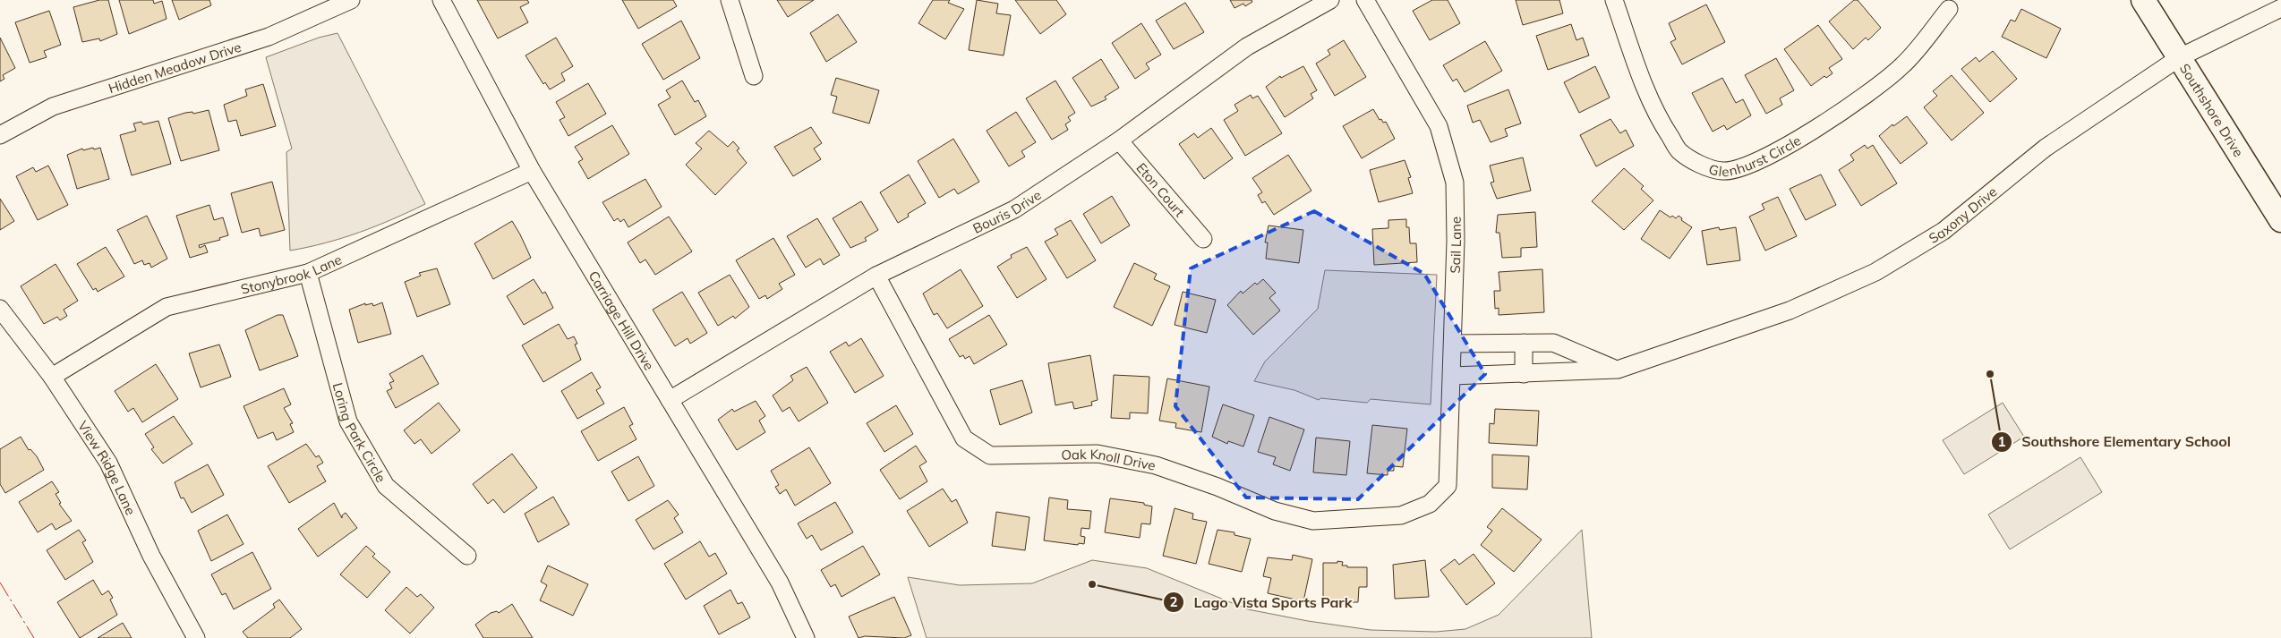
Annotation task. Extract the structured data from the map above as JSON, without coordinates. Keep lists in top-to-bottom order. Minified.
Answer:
{"streets":{"street":["Hidden Meadow Drive","Southshore Drive","Glenhurst Circle","Eton Court","Bouris Drive","Saxony Drive","Sail Lane","Stonybrook Lane","Carriage Hill Drive","Loring Park Circle","Oak Knoll Drive","View Ridge Lane"]},"crossings":[["Southshore Drive","Saxony Drive"],["Eton Court","Bouris Drive"],["Bouris Drive","Carriage Hill Drive"],["Bouris Drive","Oak Knoll Drive"],["Saxony Drive","Sail Lane"],["Sail Lane","Oak Knoll Drive"],["Stonybrook Lane","Carriage Hill Drive"],["Stonybrook Lane","Loring Park Circle"],["Stonybrook Lane","View Ridge Lane"]],"places":["Southshore Elementary School","Lago Vista Sports Park"]}
